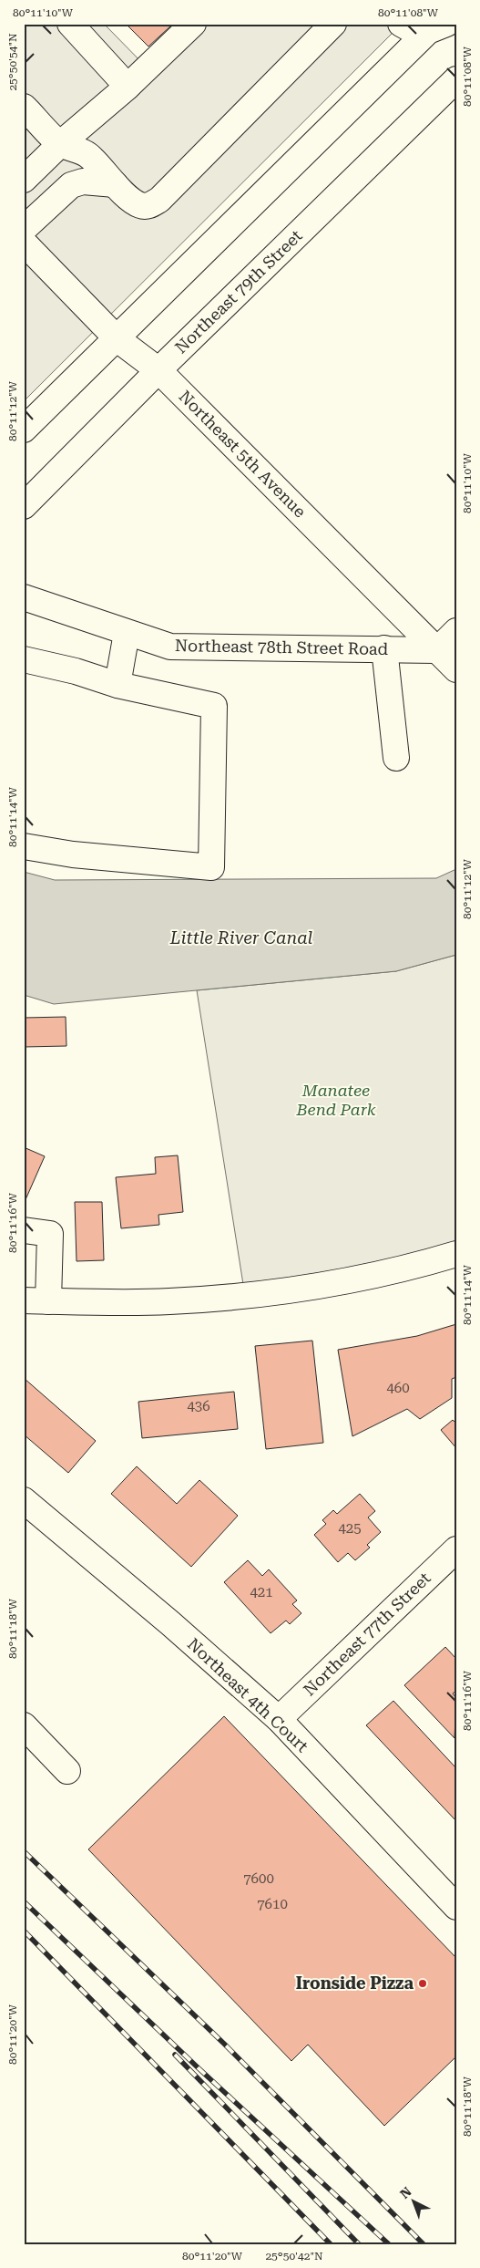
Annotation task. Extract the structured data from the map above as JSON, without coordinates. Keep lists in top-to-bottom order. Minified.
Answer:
{"streets":{"street":["Northeast 79th Street","Northeast 5th Avenue","Northeast 78th Street Road","Northeast 77th Street","Northeast 4th Court"]},"crossings":[["Northeast 79th Street","Northeast 5th Avenue"],["Northeast 5th Avenue","Northeast 78th Street Road"],["Northeast 77th Street","Northeast 4th Court"]],"water":["Little River Canal"],"parks":["Manatee Bend Park"],"places":["Ironside Pizza"],"house_numbers":["460","436","425","421","7600","7610"],"north":"top left","coordinates":["80°11'10\"W","80°11'08\"W","25°50'54\"N","80°11'12\"W","80°11'14\"W","80°11'16\"W","80°11'18\"W","80°11'20\"W","25°50'42\"N"]}
